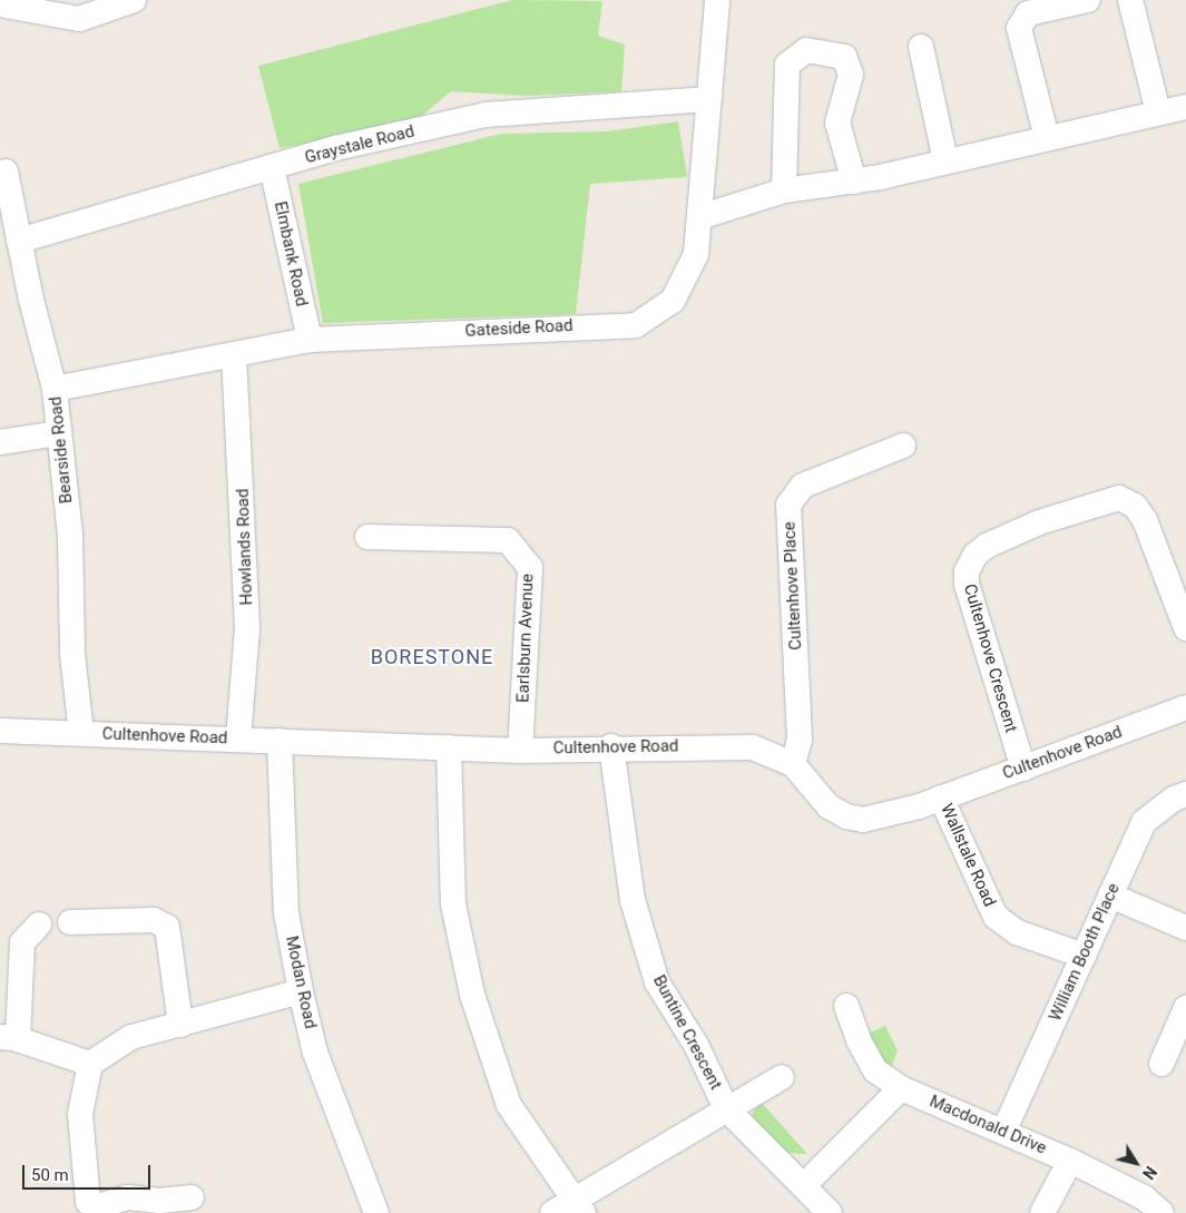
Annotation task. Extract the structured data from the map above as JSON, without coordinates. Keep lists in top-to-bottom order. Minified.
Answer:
{"streets":{"street":["Graystale Road","Elmbank Road","Gateside Road","Bearside Road","Howlands Road","Cultenhove Place","Earlsburn Avenue","Cultenhove Crescent","Cultenhove Road","Wallstale Road","William Booth Place","Modan Road","Buntine Crescent","Macdonald Drive"]},"crossings":[["Graystale Road","Elmbank Road"],["Graystale Road","Gateside Road"],["Graystale Road","Bearside Road"],["Elmbank Road","Gateside Road"],["Gateside Road","Bearside Road"],["Gateside Road","Howlands Road"],["Bearside Road","Cultenhove Road"],["Howlands Road","Cultenhove Road"],["Cultenhove Place","Cultenhove Road"],["Earlsburn Avenue","Cultenhove Road"],["Cultenhove Crescent","Cultenhove Road"],["Cultenhove Road","Wallstale Road"],["Cultenhove Road","Modan Road"],["Cultenhove Road","Buntine Crescent"],["Wallstale Road","William Booth Place"],["William Booth Place","Macdonald Drive"]],"districts":["BORESTONE"],"scale_bar":"50 m","north":"bottom right"}
